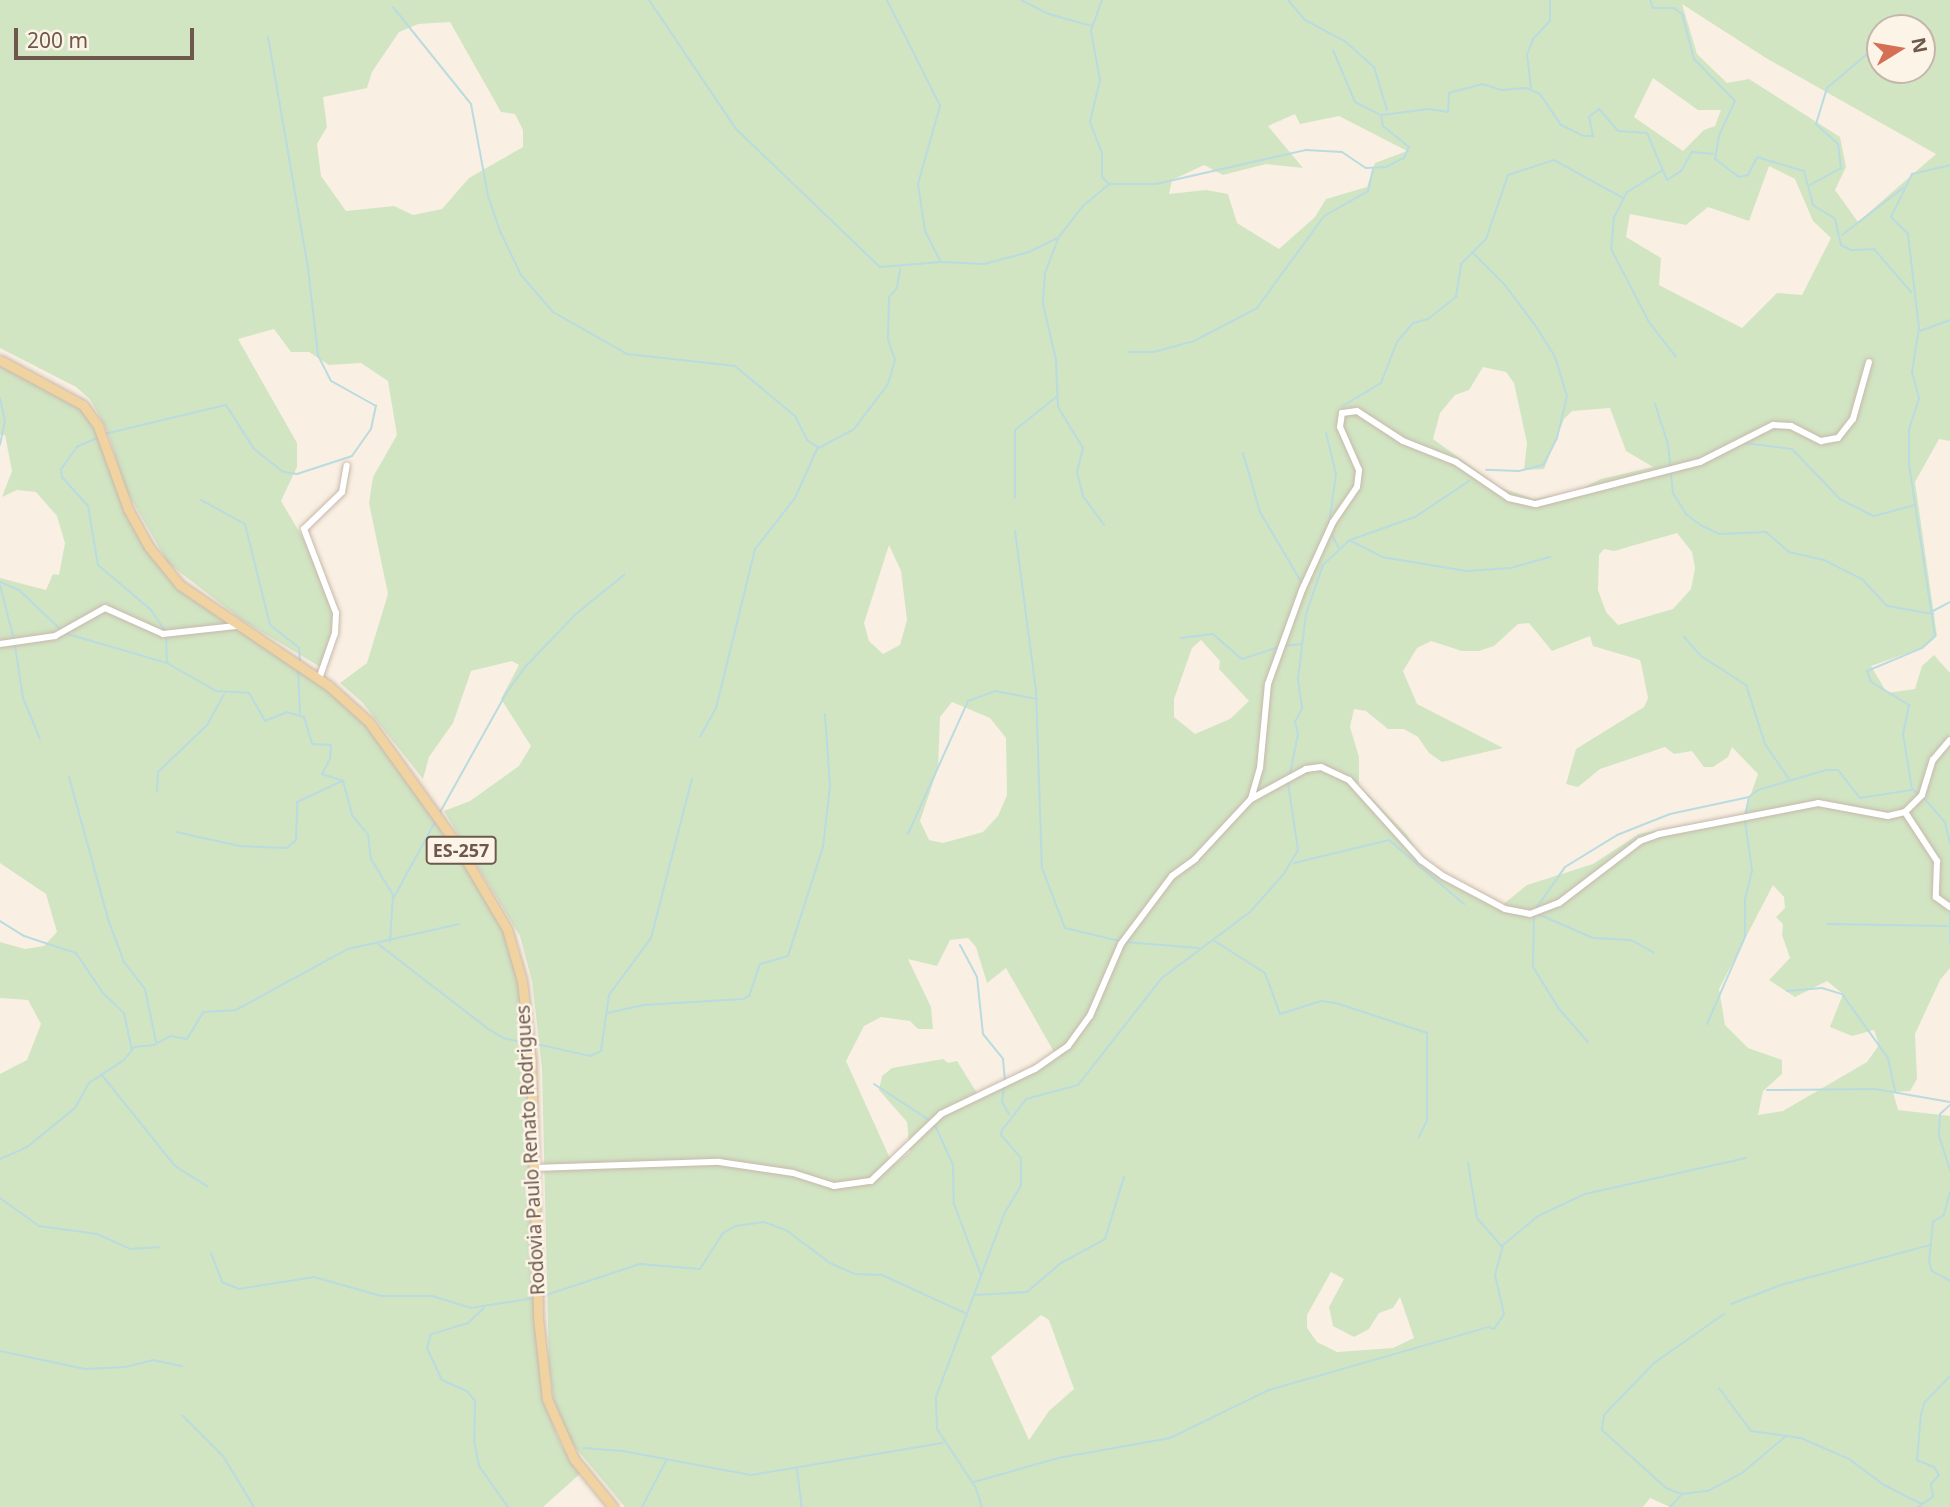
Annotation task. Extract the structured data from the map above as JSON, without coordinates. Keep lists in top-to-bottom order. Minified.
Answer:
{"streets":{"main road":["ES-257","Rodovia Paulo Renato Rodrigues"]},"scale_bar":"200 m","north":"right"}
